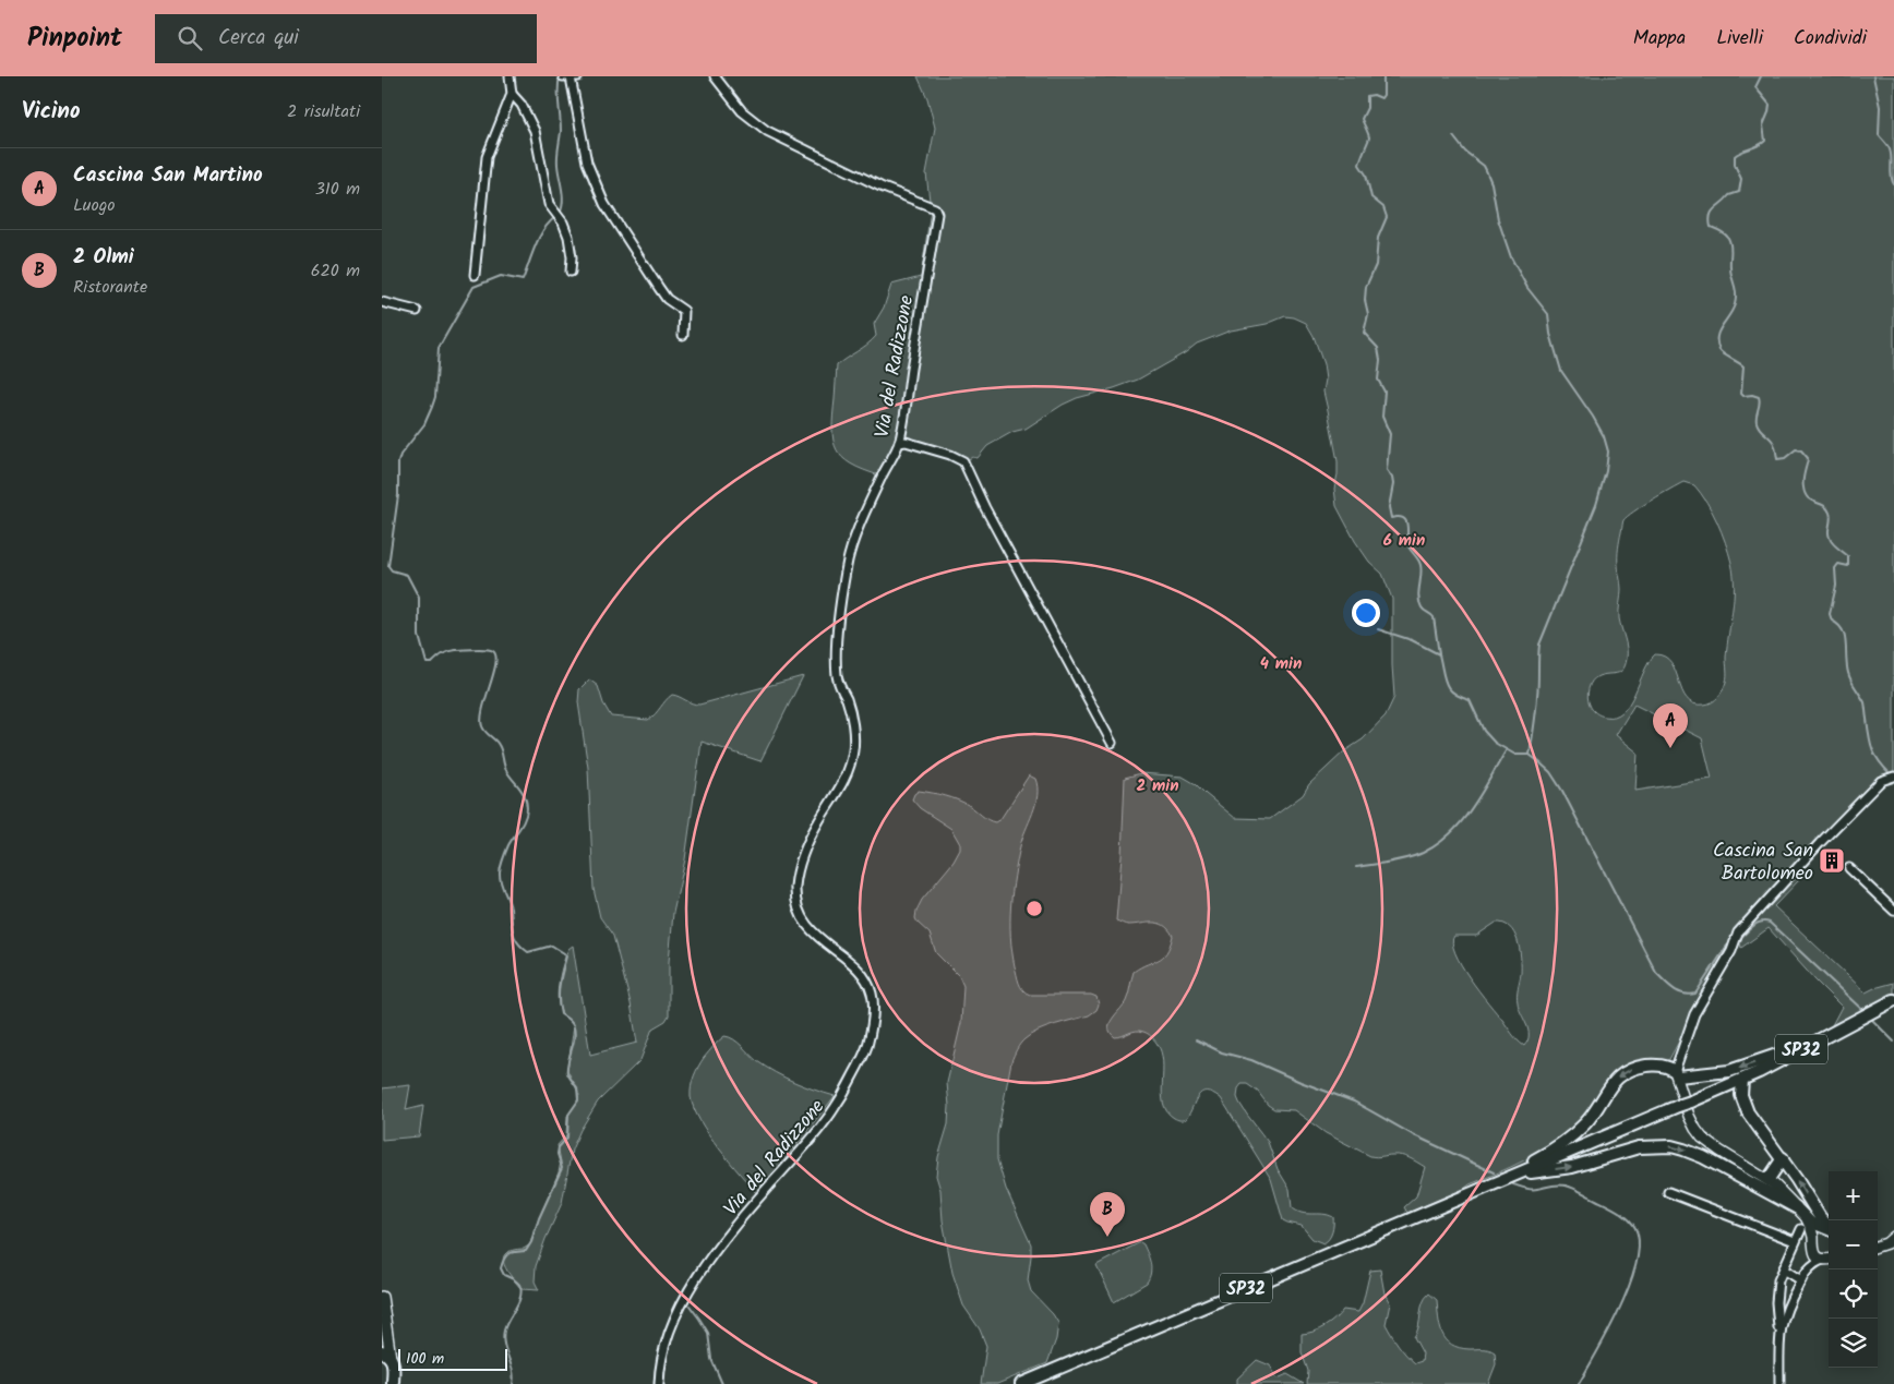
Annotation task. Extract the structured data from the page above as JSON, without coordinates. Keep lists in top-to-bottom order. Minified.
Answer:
{"streets":{"main road":["SP32"],"street":["Via del Radizzone"]},"places":{"building":["Cascina San Bartolomeo"]},"scale_bar":"100 m","page":{"header":"Pinpoint","search":"Cerca qui","nav":["Mappa","Livelli","Condividi"],"heading":["Vicino","2 risultati"],"list":[{"mark":"A","name":"Cascina San Martino","note":"Luogo","value":"310 m"},{"mark":"B","name":"2 Olmi","note":"Ristorante","value":"620 m"}],"pins":["A","B"],"map_buttons":["+","−"],"scale":"100 m"},"rings":["6 min","4 min","2 min"]}
